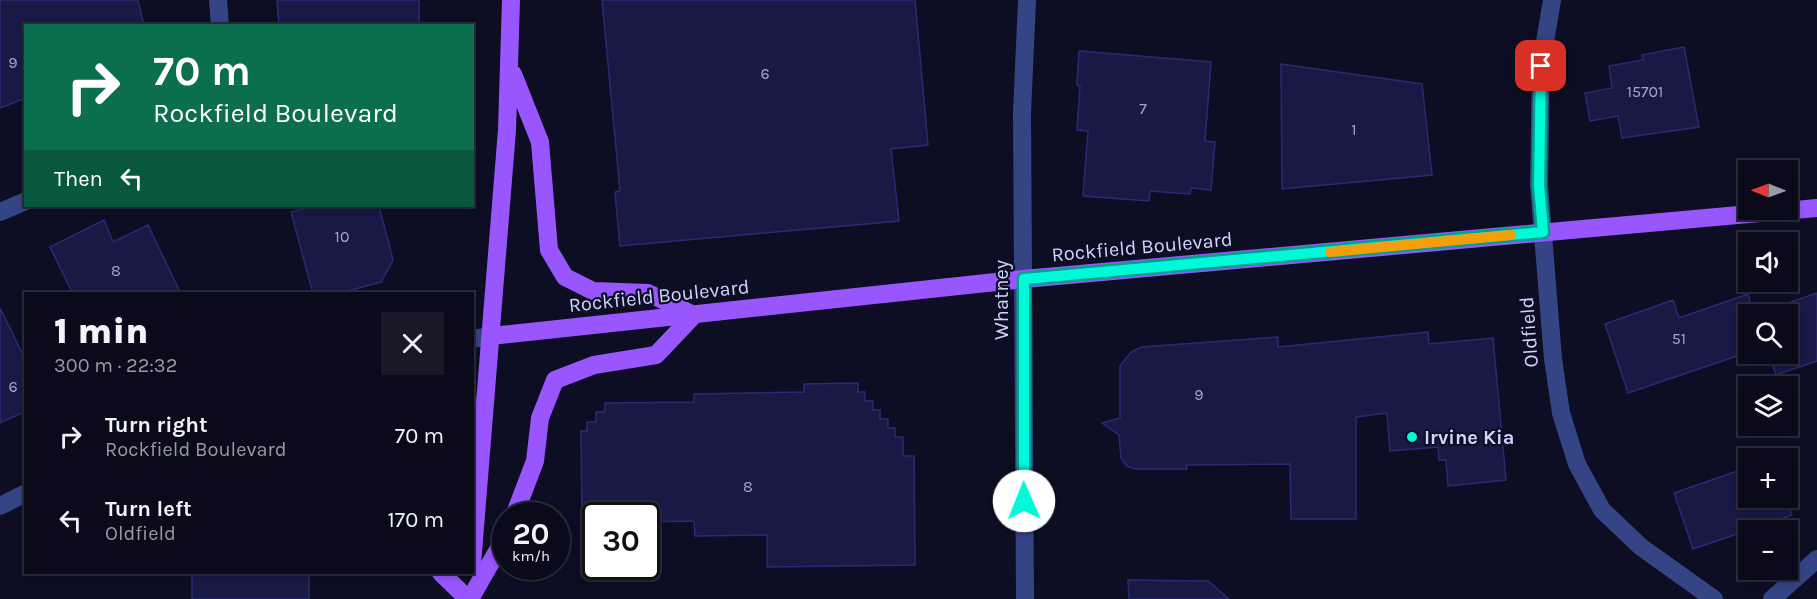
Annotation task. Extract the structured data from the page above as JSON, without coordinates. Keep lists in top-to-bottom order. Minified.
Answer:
{"streets":{"main road":["Rockfield Boulevard"],"street":["Whatney","Oldfield"]},"crossings":[["Rockfield Boulevard","Whatney"],["Rockfield Boulevard","Oldfield"]],"places":["Irvine Kia"],"house_numbers":["9","6","15701","7","1","10","8","51","6","9","8"],"north":"left","page":{"turn":["70 m","Rockfield Boulevard"],"then":"Then","map_buttons":["+","−"],"heading":["1 min","300 m · 22:32"],"list":[{"name":"Turn right","note":"Rockfield Boulevard","value":"70 m"},{"name":"Turn left","note":"Oldfield","value":"170 m"}],"speed":"20 km/h","limit":"30"}}
